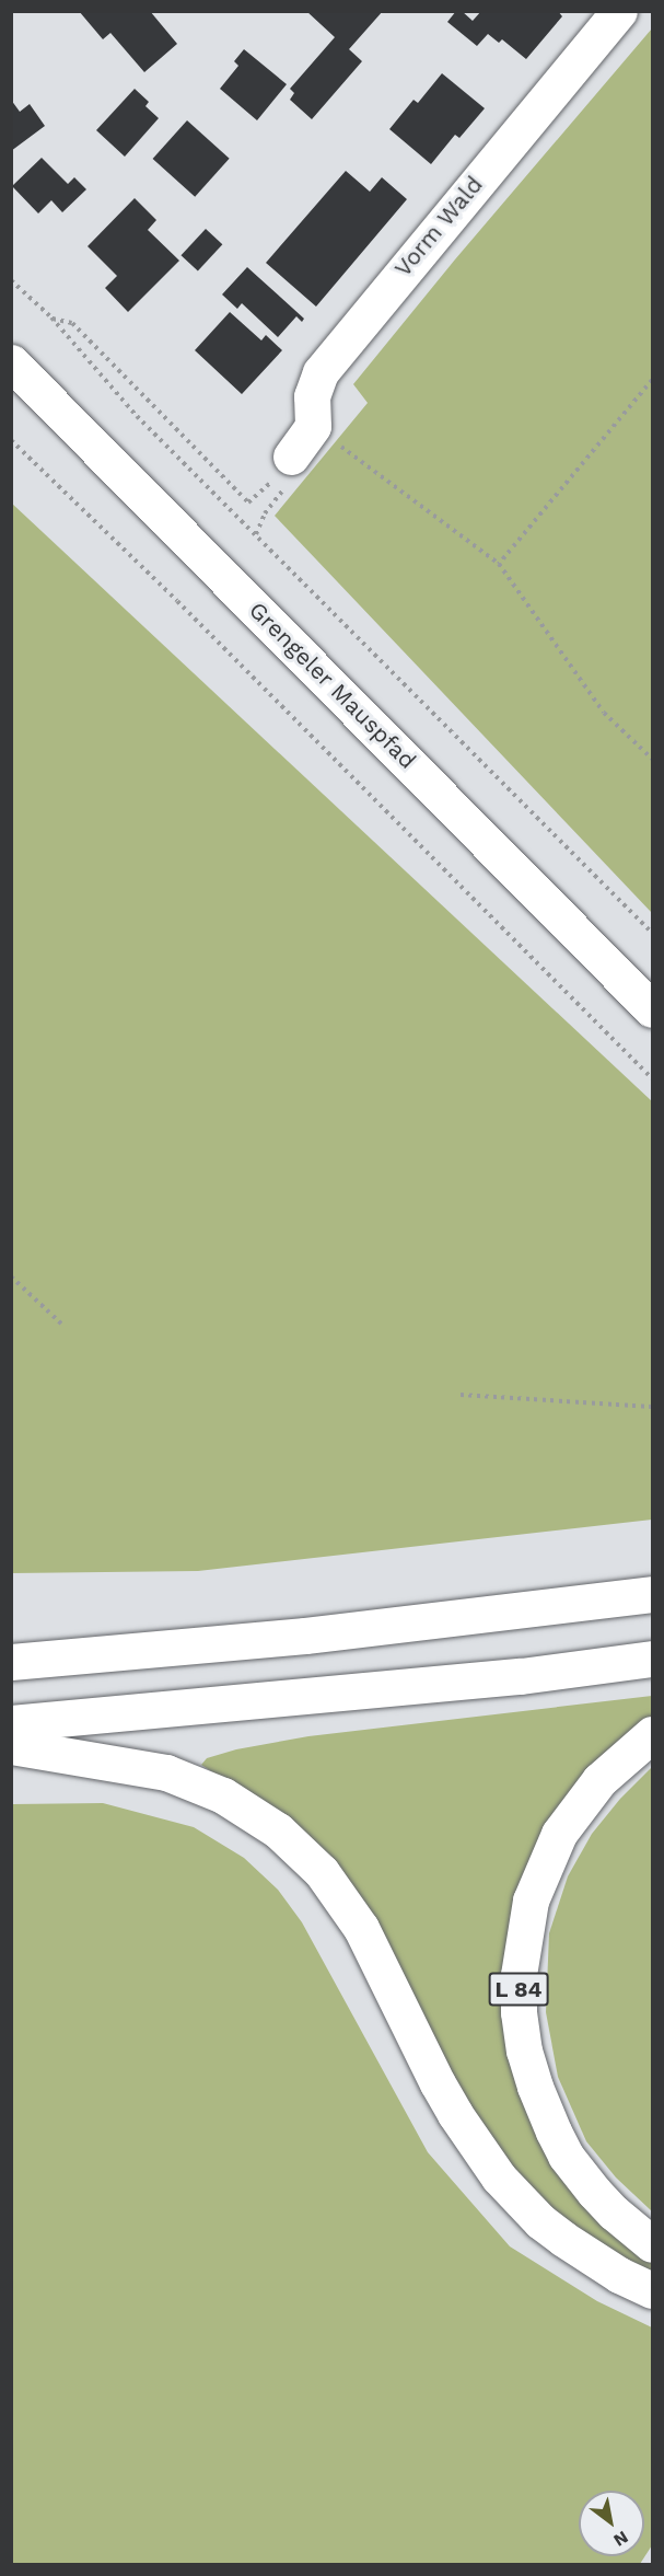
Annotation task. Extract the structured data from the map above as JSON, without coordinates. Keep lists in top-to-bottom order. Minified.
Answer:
{"streets":{"main road":["Vorm Wald","Grengeler Mauspfad","L 84"]},"north":"bottom right"}
